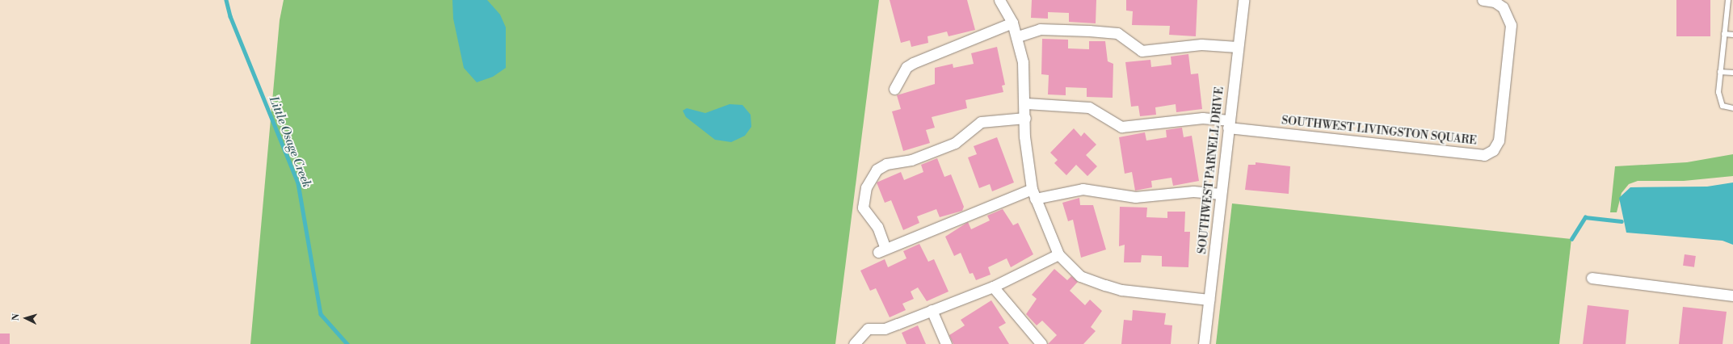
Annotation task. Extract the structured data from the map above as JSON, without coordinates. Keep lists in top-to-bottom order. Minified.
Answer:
{"streets":{"street":["SOUTHWEST LIVINGSTON SQUARE","SOUTHWEST PARNELL DRIVE"]},"crossings":[["SOUTHWEST LIVINGSTON SQUARE","SOUTHWEST PARNELL DRIVE"]],"water":["Little Osage Creek"],"north":"left"}
